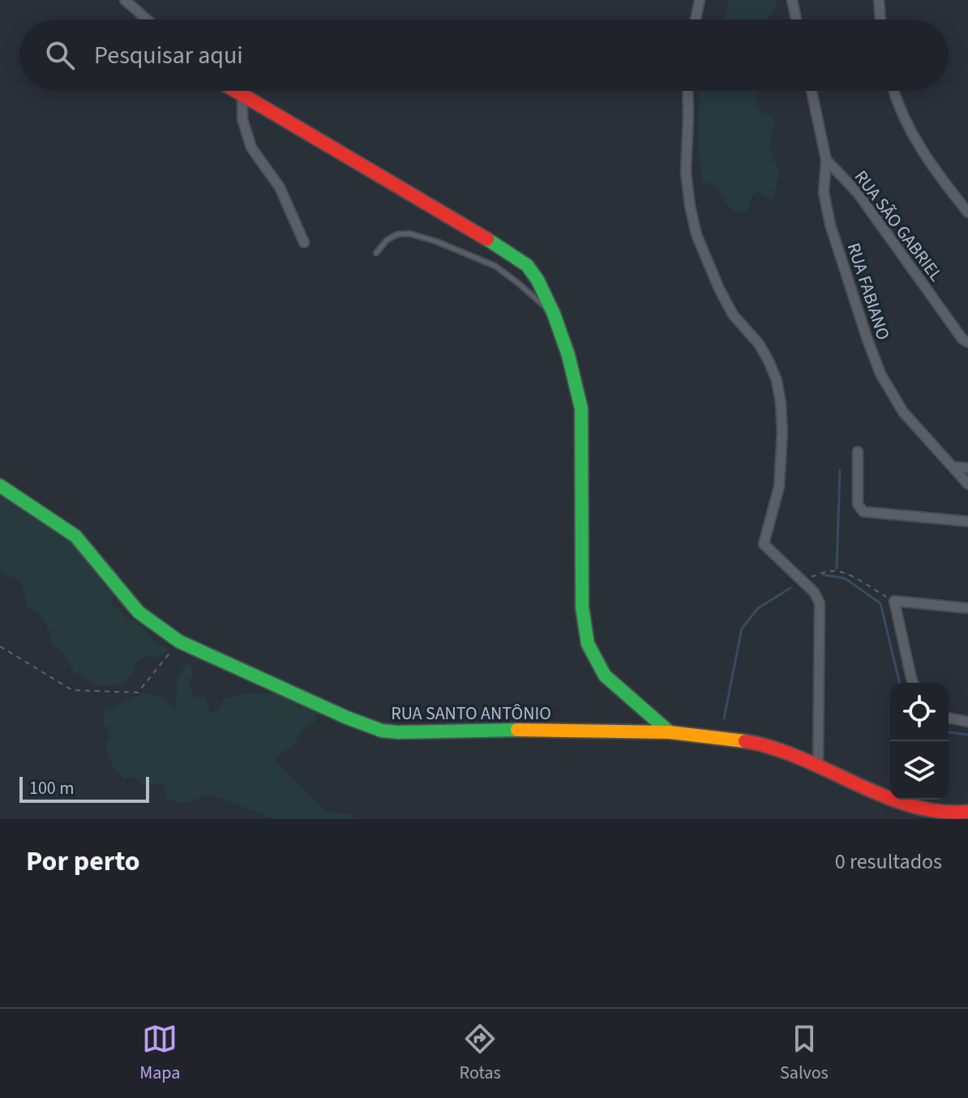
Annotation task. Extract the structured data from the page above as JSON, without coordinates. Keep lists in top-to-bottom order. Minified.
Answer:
{"streets":{"street":["RUA SÃO GABRIEL","RUA FABIANO","RUA SANTO ANTÔNIO"]},"crossings":[["RUA SÃO GABRIEL","RUA FABIANO"]],"scale_bar":"100 m","page":{"search":"Pesquisar aqui","scale":"100 m","heading":["Por perto","0 resultados"],"nav":["Mapa","Rotas","Salvos"]}}
